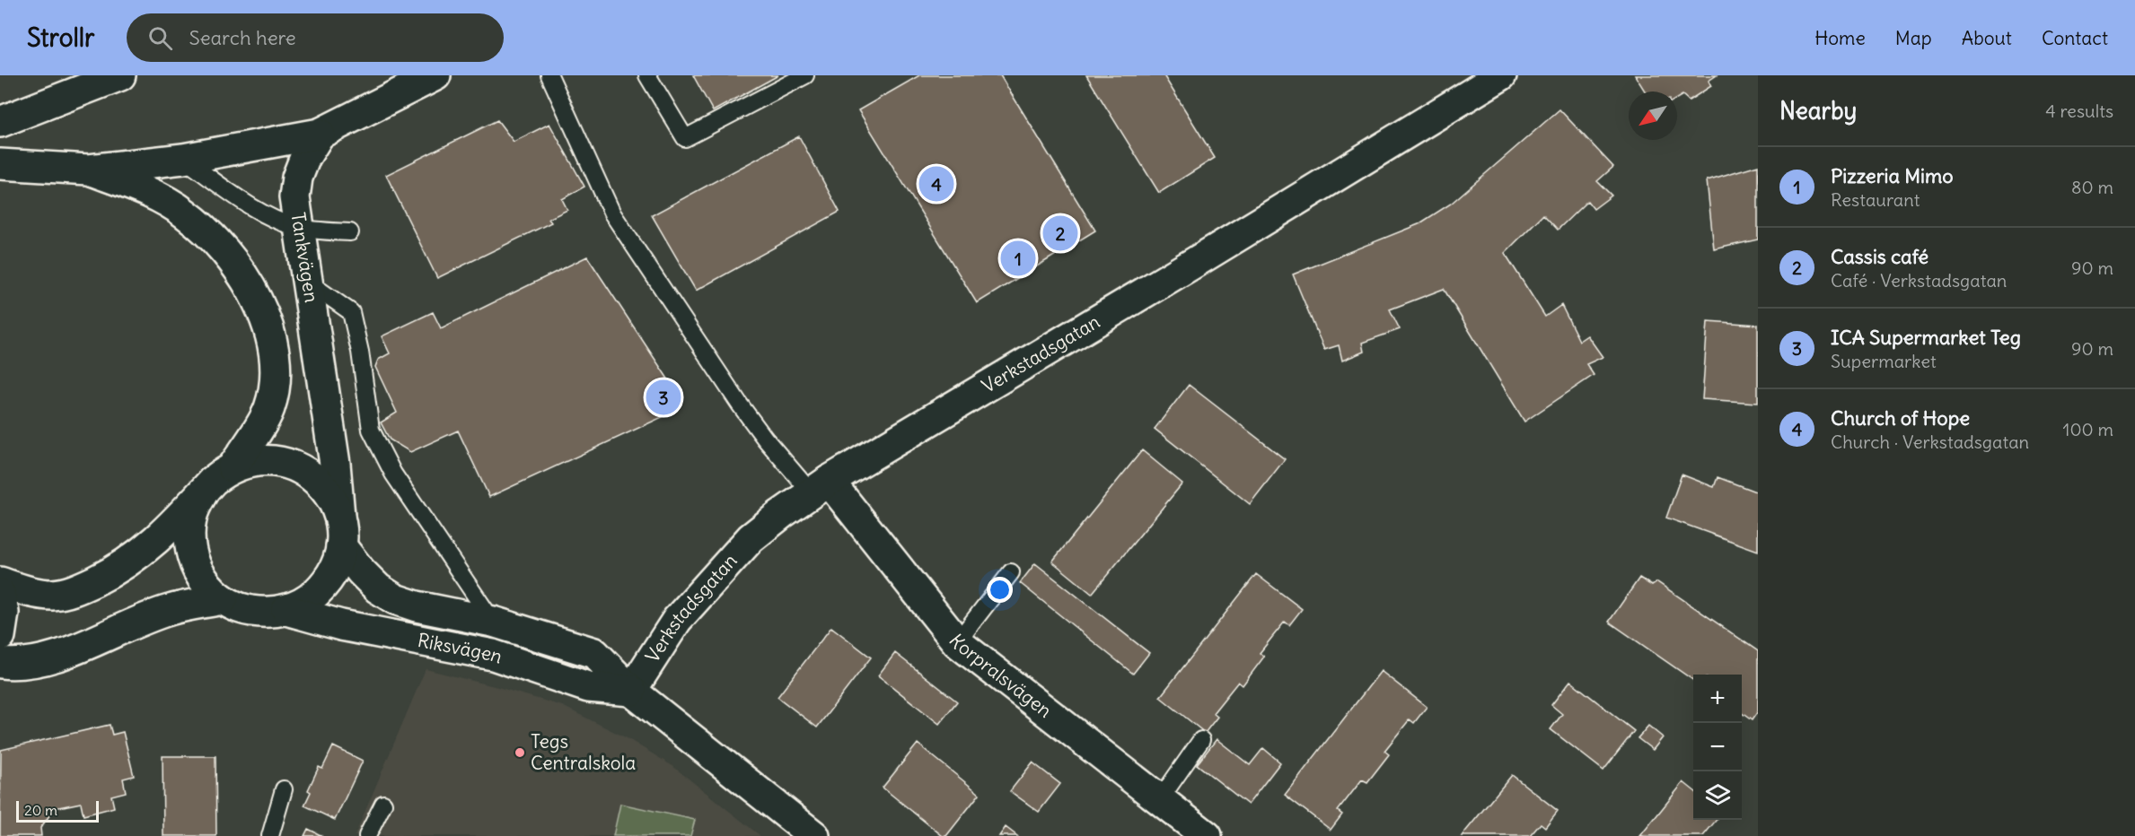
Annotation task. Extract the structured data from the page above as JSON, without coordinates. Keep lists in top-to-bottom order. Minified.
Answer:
{"streets":{"street":["Tankvägen","Verkstadsgatan","Riksvägen","Korpralsvägen"]},"crossings":[["Tankvägen","Riksvägen"],["Verkstadsgatan","Riksvägen"],["Verkstadsgatan","Korpralsvägen"]],"places":["Tegs Centralskola"],"scale_bar":"20 m","north":"bottom left","page":{"header":"Strollr","search":"Search here","nav":["Home","Map","About","Contact"],"heading":["Nearby","4 results"],"list":[{"mark":"1","name":"Pizzeria Mimo","note":"Restaurant","value":"80 m"},{"mark":"2","name":"Cassis café","note":"Café · Verkstadsgatan","value":"90 m"},{"mark":"3","name":"ICA Supermarket Teg","note":"Supermarket","value":"90 m"},{"mark":"4","name":"Church of Hope","note":"Church · Verkstadsgatan","value":"100 m"}],"pins":["4","2","1","3"],"map_buttons":["+","−"],"scale":"20 m"}}
